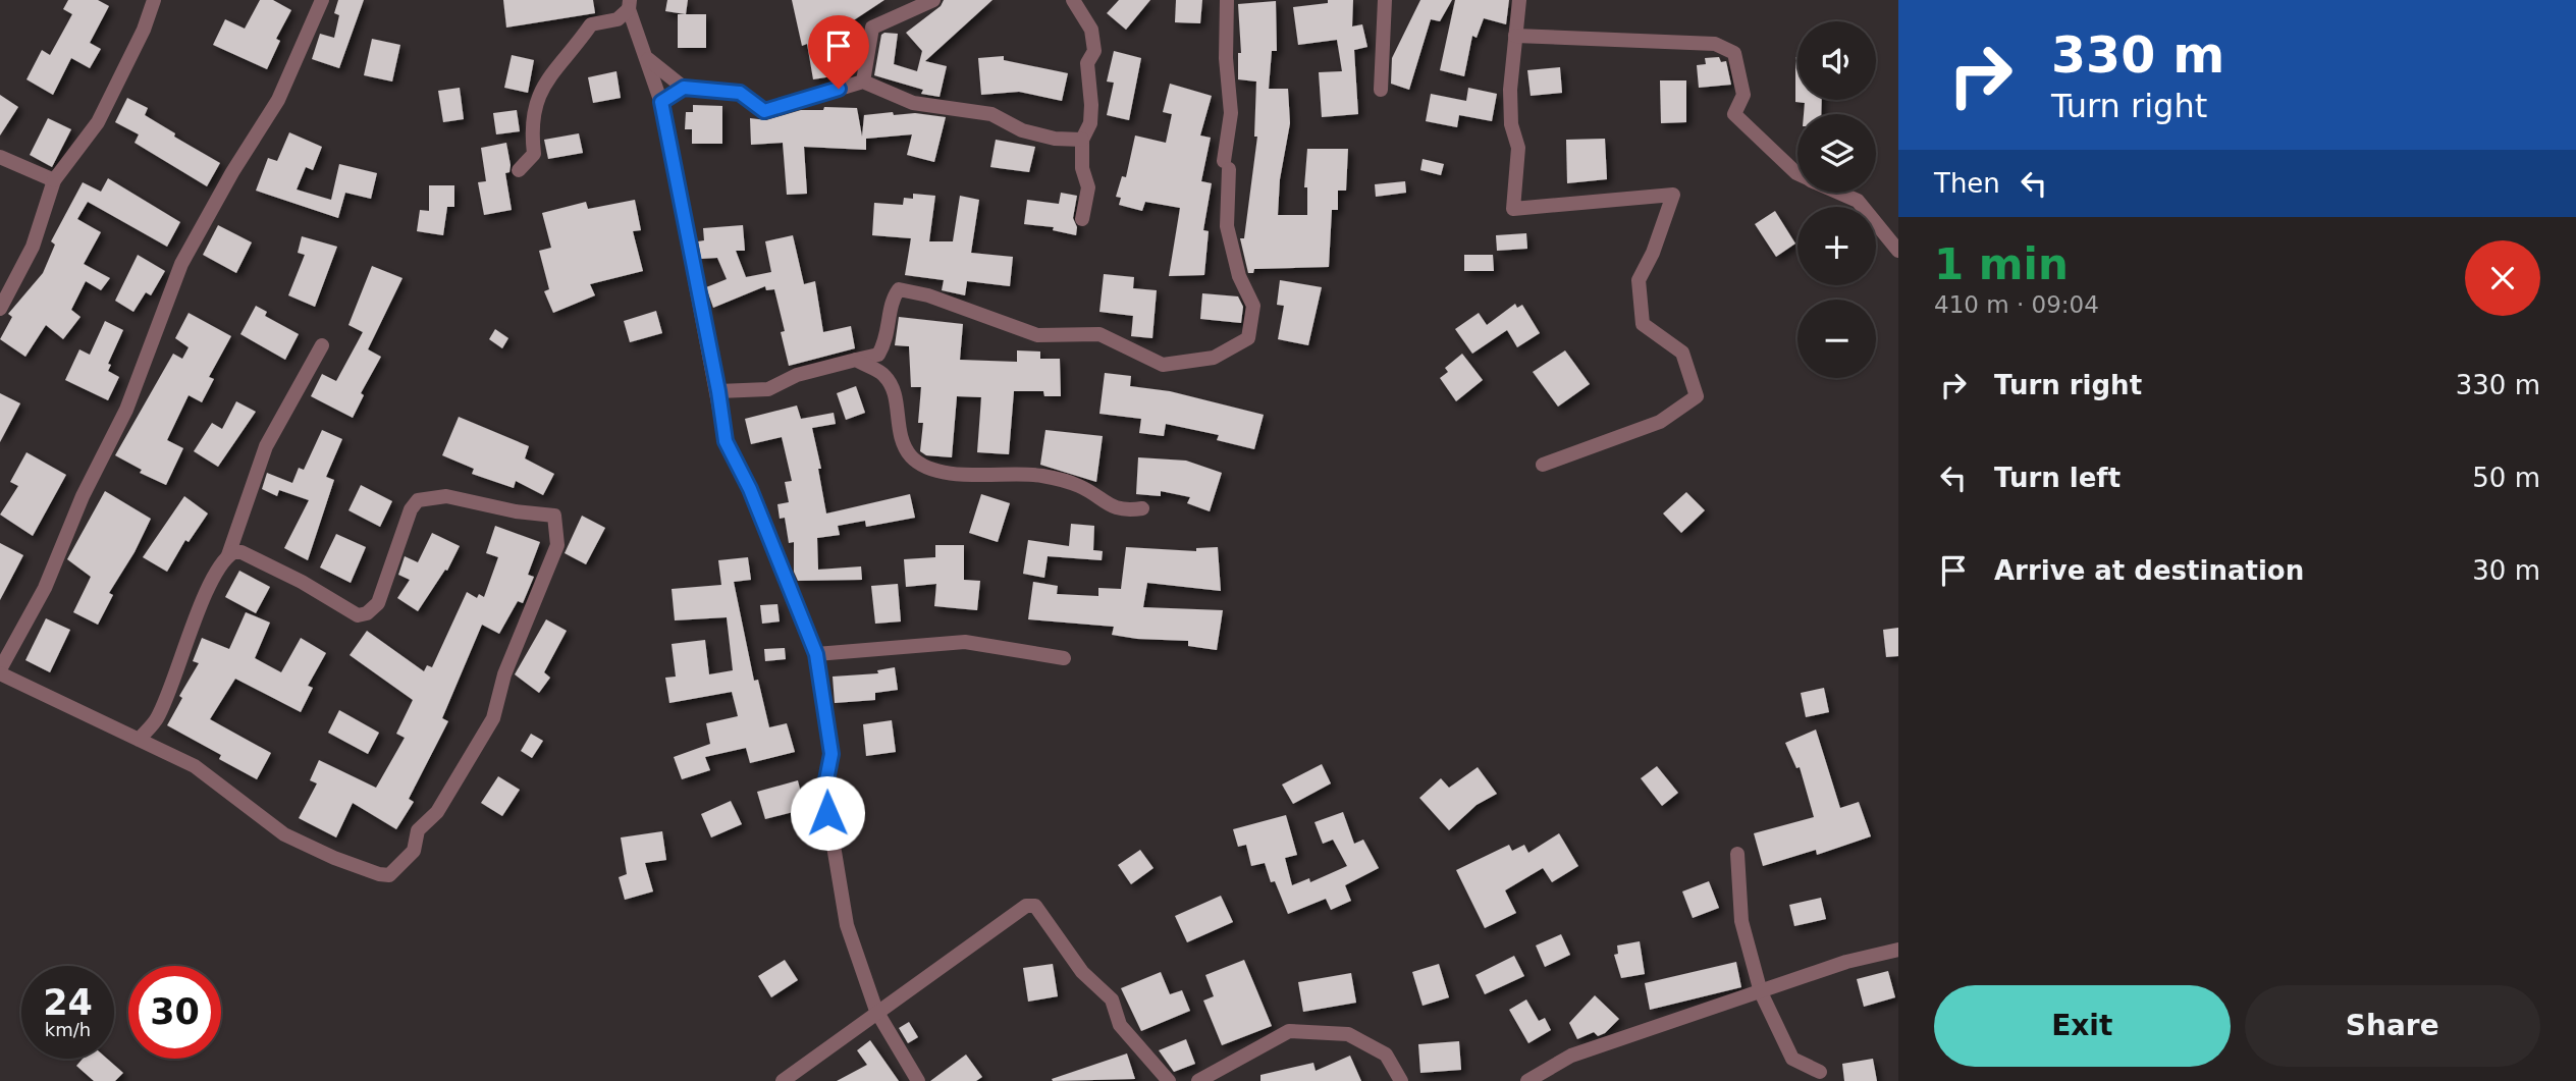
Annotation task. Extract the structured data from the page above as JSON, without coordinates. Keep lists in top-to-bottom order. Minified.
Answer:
{"page":{"turn":["330 m","Turn right"],"map_buttons":["+","−"],"then":"Then","heading":["1 min","410 m · 09:04"],"list":[{"name":"Turn right","value":"330 m"},{"name":"Turn left","value":"50 m"},{"name":"Arrive at destination","value":"30 m"}],"speed":"24 km/h","limit":"30","buttons":["Exit","Share"]}}
